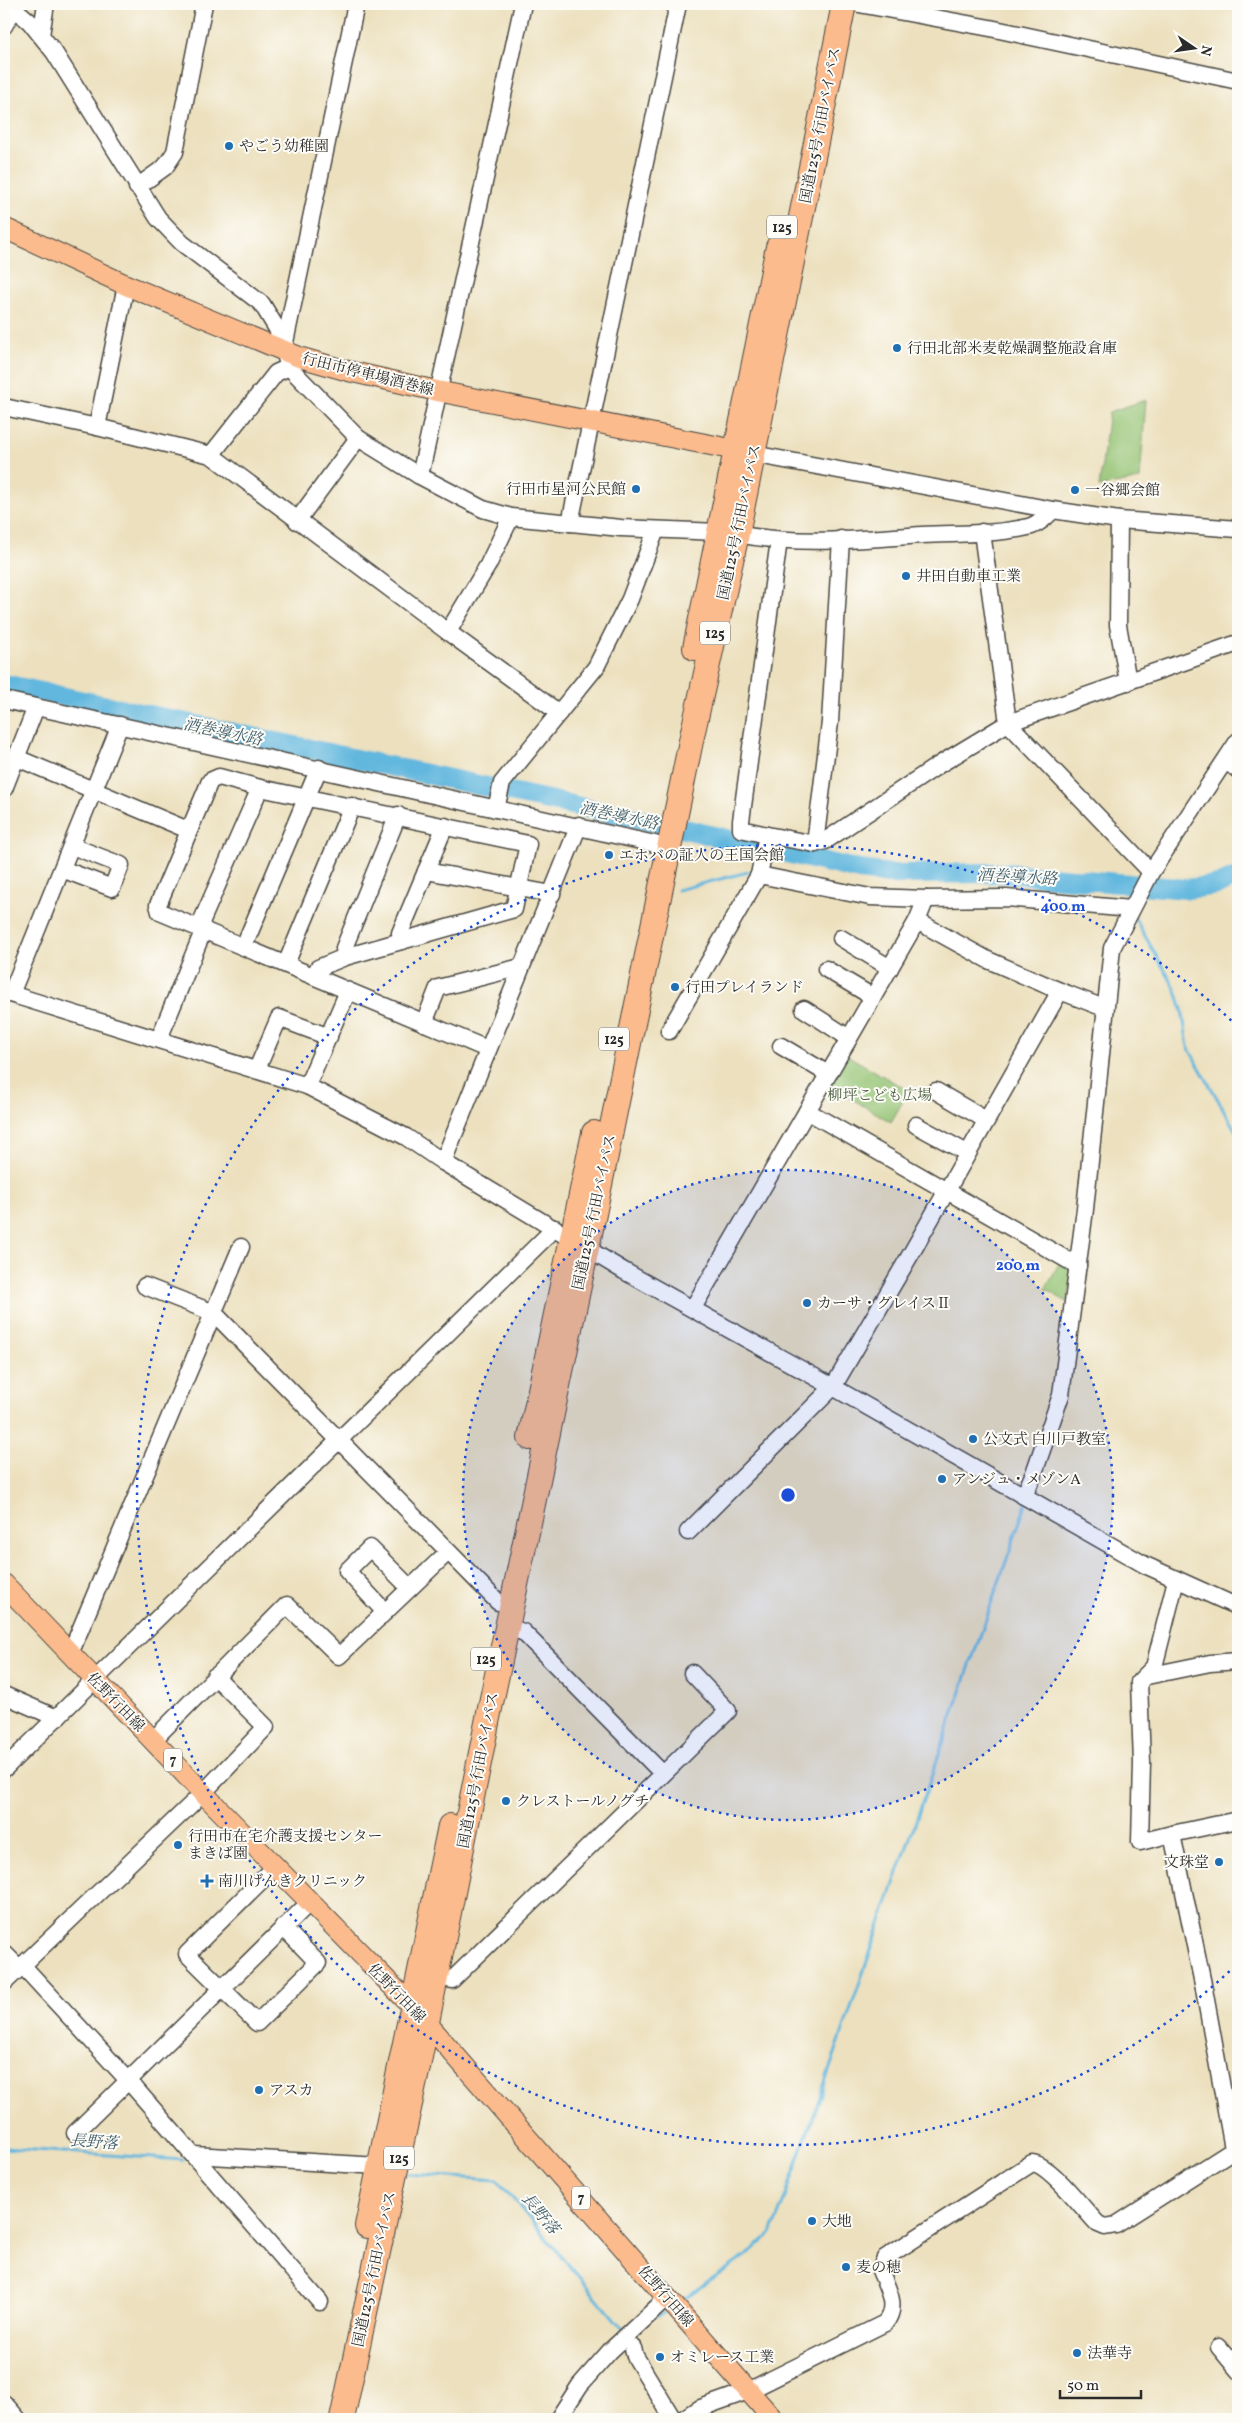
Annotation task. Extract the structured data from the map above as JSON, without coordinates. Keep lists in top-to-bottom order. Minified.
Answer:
{"streets":{"highway":["国道125号 行田バイパス","125"],"main road":["行田市停車場酒巻線","佐野行田線","7"]},"crossings":[["国道125号 行田バイパス","行田市停車場酒巻線"],["国道125号 行田バイパス","佐野行田線"]],"water":["酒巻導水路","長野落"],"parks":["柳坪こども広場"],"places":{"other":["やごう幼稚園","行田北部米麦乾燥調整施設倉庫","行田市星河公民館","一谷郷会館","井田自動車工業","エホバの証人の王国会館","行田プレイランド","カーサ・グレイスⅡ","公文式 白川戸教室","アンジュ・メゾンA","クレストールノグチ","行田市在宅介護支援センター まきば園","文珠堂","アスカ","大地","麦の穂","法華寺","オミレース工業"],"health":["南川げんきクリニック"]},"scale_bar":"50 m","north":"right","rings":["400 m","200 m"]}
